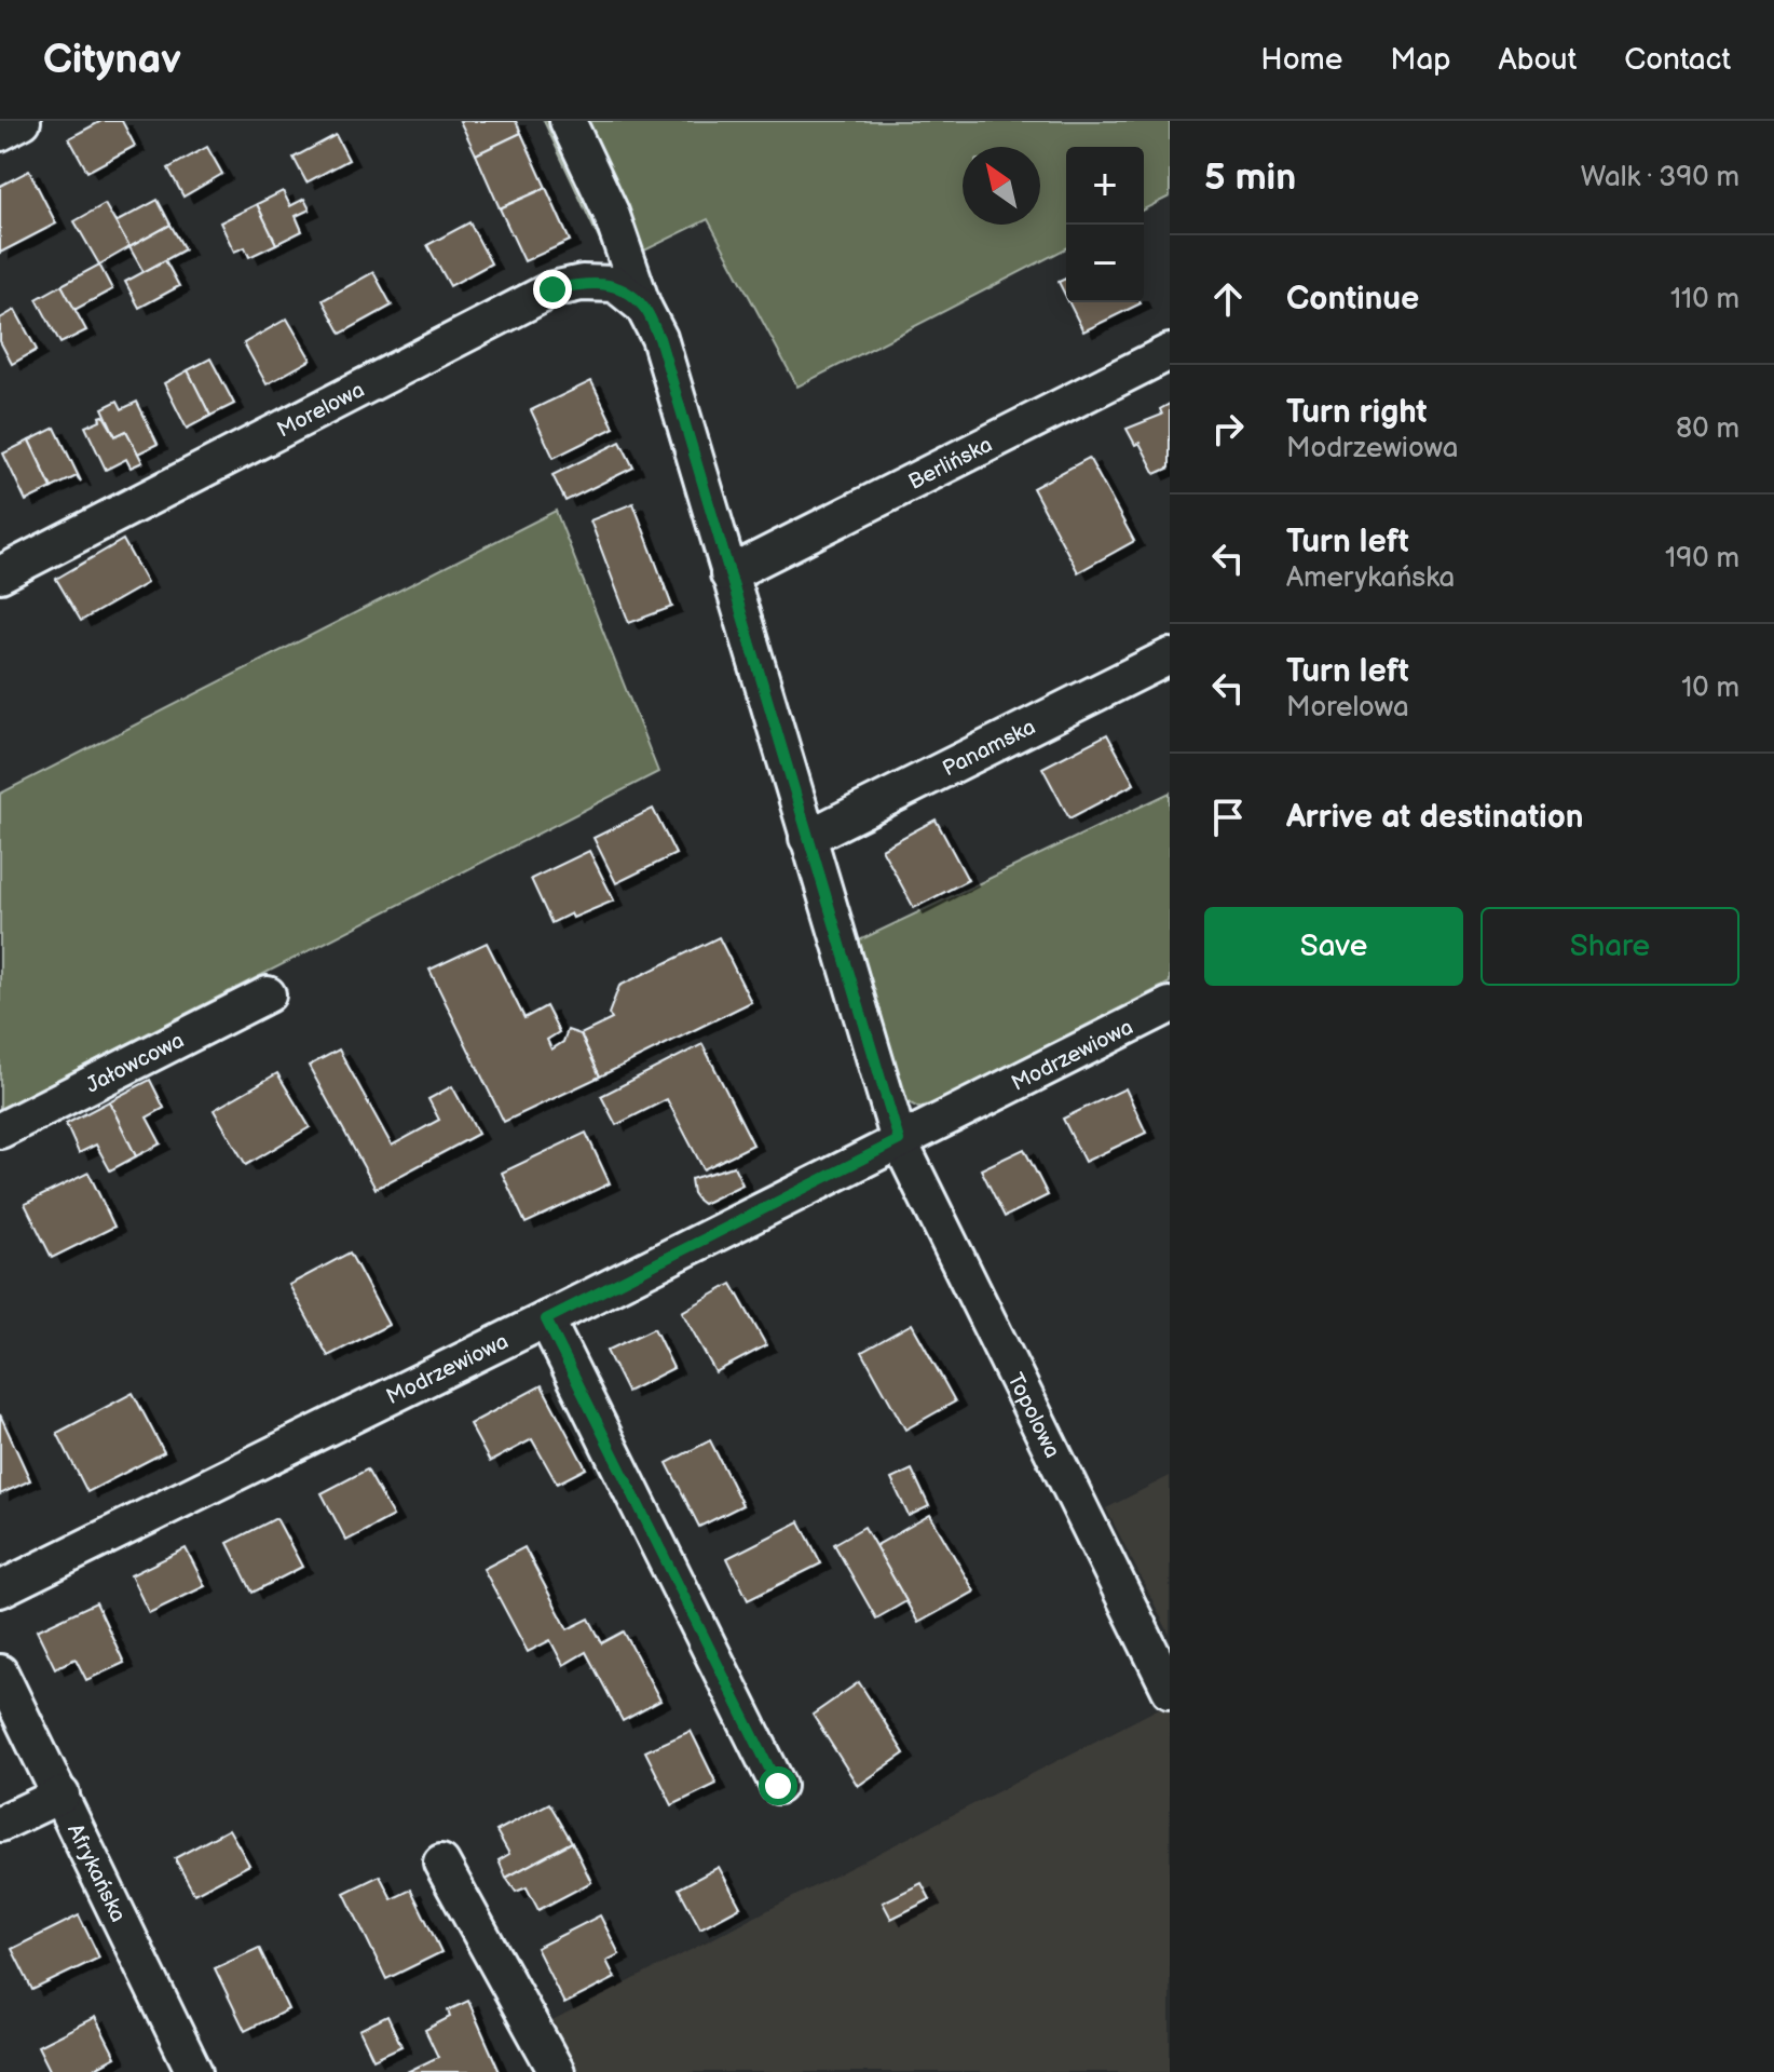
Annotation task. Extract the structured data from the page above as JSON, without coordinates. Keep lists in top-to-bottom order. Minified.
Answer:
{"streets":{"street":["Morelowa","Berlińska","Panamska","Modrzewiowa","Jałowcowa","Topolowa","Afrykańska"]},"crossings":[["Morelowa","Topolowa"],["Berlińska","Topolowa"],["Panamska","Topolowa"],["Modrzewiowa","Topolowa"]],"north":"top left","page":{"header":"Citynav","nav":["Home","Map","About","Contact"],"heading":["5 min","Walk · 390 m"],"map_buttons":["+","−"],"list":[["Continue","110 m"],["Turn right","Modrzewiowa","80 m"],["Turn left","Amerykańska","190 m"],["Turn left","Morelowa","10 m"],"Arrive at destination"],"buttons":["Save","Share"]}}
